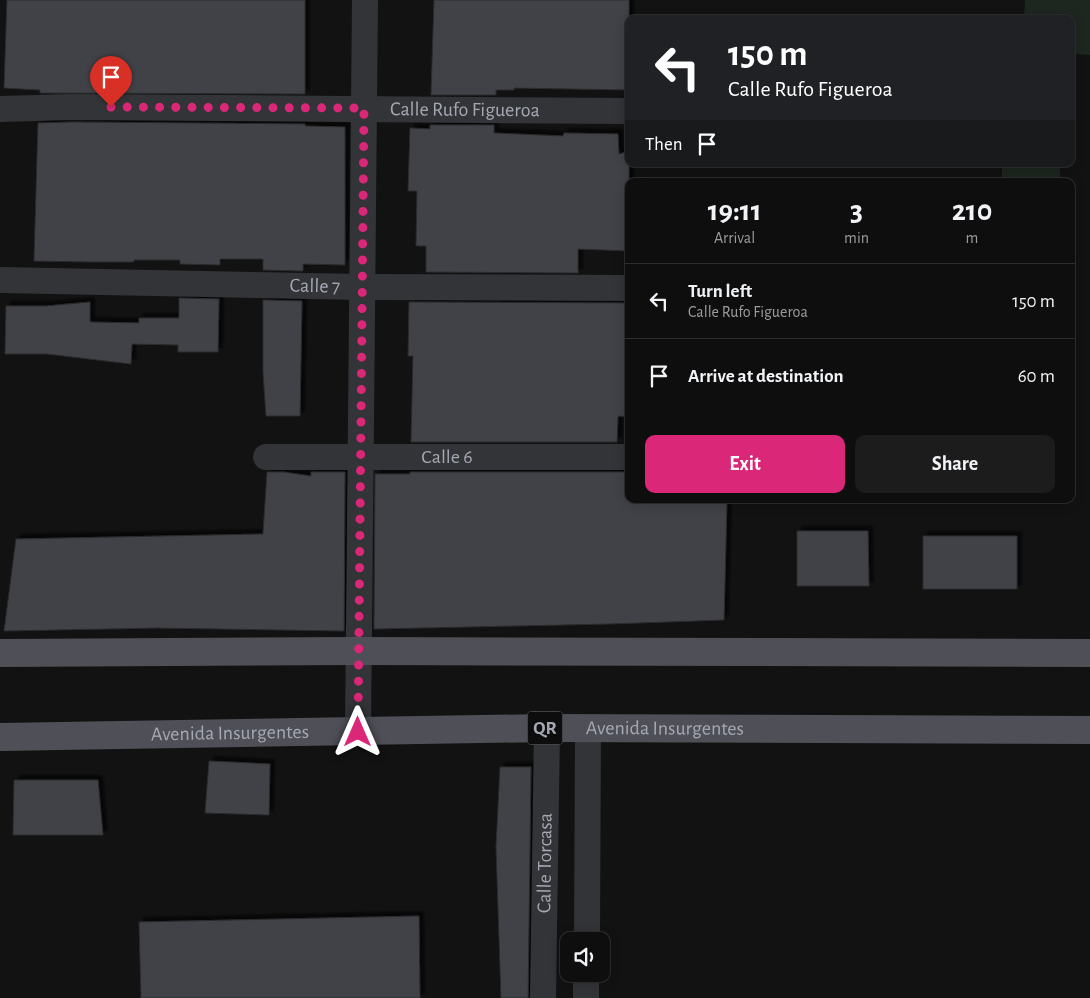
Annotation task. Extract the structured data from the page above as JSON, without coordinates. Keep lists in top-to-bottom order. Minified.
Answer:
{"streets":{"main road":["QR","Avenida Insurgentes"],"street":["Calle Rufo Figueroa","Calle 7","Calle 6","Calle Torcasa"]},"crossings":[["Avenida Insurgentes","Calle Torcasa"]],"page":{"turn":["150 m","Calle Rufo Figueroa"],"then":"Then","eta":["19:11","Arrival","3","min","210","m"],"list":[{"name":"Turn left","note":"Calle Rufo Figueroa","value":"150 m"},{"name":"Arrive at destination","value":"60 m"}],"buttons":["Exit","Share"]}}
